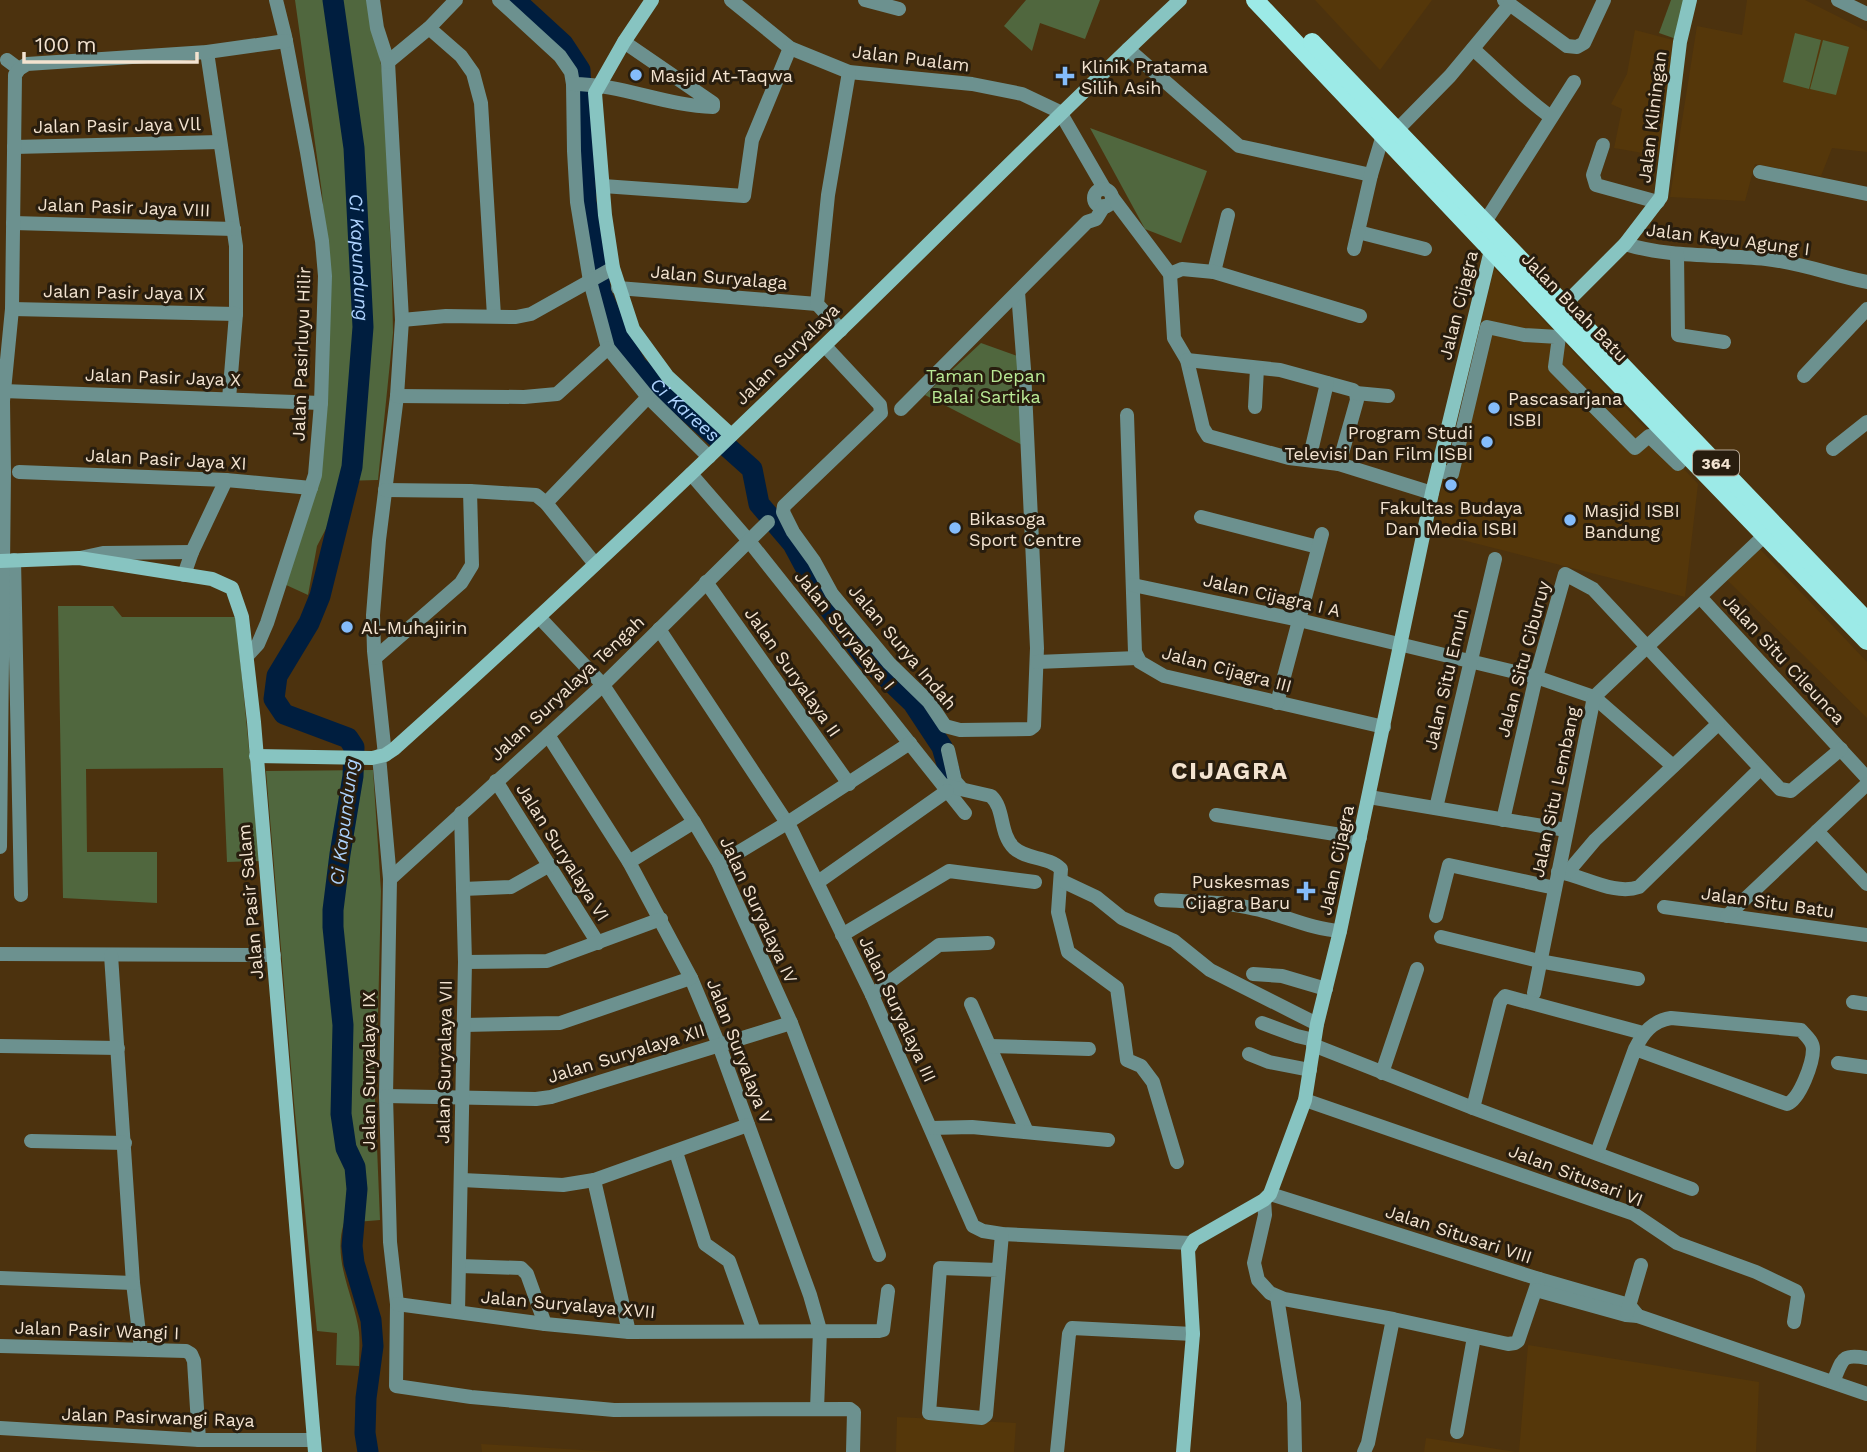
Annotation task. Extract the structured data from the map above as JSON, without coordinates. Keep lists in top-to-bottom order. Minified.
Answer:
{"streets":{"main road":["Jalan Buah Batu","364"],"street":["Jalan Pualam","Jalan Kliningan","Jalan Pasir Jaya Vll","Jalan Pasir Jaya VIII","Jalan Kayu Agung I","Jalan Suryalaga","Jalan Pasir Jaya IX","Jalan Cijagra","Jalan Pasirluyu Hilir","Jalan Suryalaya","Jalan Pasir Jaya X","Jalan Pasir Jaya XI","Jalan Cijagra I A","Jalan Suryalaya I","Jalan Surya Indah","Jalan Situ Ciburuy","Jalan Situ Cileunca","Jalan Cijagra III","Jalan Suryalaya II","Jalan Situ Emuh","Jalan Suryalaya Tengah","Jalan Situ Lembang","Jalan Suryalaya VI","Jalan Pasir Salam","Jalan Situ Batu","Jalan Suryalaya IV","Jalan Suryalaya III","Jalan Suryalaya V","Jalan Suryalaya XII","Jalan Suryalaya VII","Jalan Suryalaya IX","Jalan Situsari VI","Jalan Situsari VIII","Jalan Suryalaya XVII","Jalan Pasir Wangi I","Jalan Pasirwangi Raya"]},"crossings":[["Jalan Pualam","Jalan Suryalaya"],["Jalan Kliningan","Jalan Kayu Agung I"],["Jalan Kliningan","Jalan Buah Batu"],["Jalan Cijagra","Jalan Buah Batu"],["Jalan Cijagra","Jalan Cijagra I A"],["Jalan Cijagra","Jalan Cijagra III"],["Jalan Cijagra","Jalan Situsari VI"],["Jalan Cijagra","Jalan Situsari VIII"],["Jalan Buah Batu","Jalan Situ Lembang"],["Jalan Pasirluyu Hilir","Jalan Pasir Jaya X"],["Jalan Pasirluyu Hilir","Jalan Pasir Jaya XI"],["Jalan Pasirluyu Hilir","Jalan Pasir Salam"],["Jalan Suryalaya","Jalan Suryalaya I"],["Jalan Suryalaya","Jalan Surya Indah"],["Jalan Suryalaya","Jalan Suryalaya IV"],["Jalan Suryalaya","Jalan Suryalaya IX"],["Jalan Cijagra I A","Jalan Situ Ciburuy"],["Jalan Cijagra I A","Jalan Cijagra III"],["Jalan Cijagra I A","Jalan Situ Emuh"],["Jalan Cijagra I A","Jalan Situ Lembang"],["Jalan Suryalaya I","Jalan Suryalaya Tengah"],["Jalan Situ Ciburuy","Jalan Situ Lembang"],["Jalan Situ Cileunca","Jalan Situ Lembang"],["Jalan Suryalaya II","Jalan Suryalaya Tengah"],["Jalan Suryalaya Tengah","Jalan Suryalaya VI"],["Jalan Suryalaya Tengah","Jalan Suryalaya IV"],["Jalan Suryalaya Tengah","Jalan Suryalaya III"],["Jalan Suryalaya Tengah","Jalan Suryalaya V"],["Jalan Suryalaya Tengah","Jalan Suryalaya VII"],["Jalan Suryalaya Tengah","Jalan Suryalaya IX"],["Jalan Pasir Salam","Jalan Pasirwangi Raya"],["Jalan Suryalaya IV","Jalan Suryalaya XII"],["Jalan Suryalaya V","Jalan Suryalaya XII"],["Jalan Suryalaya V","Jalan Suryalaya IX"],["Jalan Suryalaya V","Jalan Suryalaya XVII"],["Jalan Suryalaya XII","Jalan Suryalaya VII"],["Jalan Suryalaya XII","Jalan Suryalaya IX"],["Jalan Suryalaya VII","Jalan Suryalaya XVII"],["Jalan Suryalaya IX","Jalan Suryalaya XVII"],["Jalan Pasir Wangi I","Jalan Pasirwangi Raya"]],"districts":["CIJAGRA"],"water":["Ci Kapundung","Ci Karees"],"parks":["Taman Depan Balai Sartika"],"places":{"other":["Masjid At-Taqwa","Pascasarjana ISBI","Program Studi Televisi Dan Film ISBI","Fakultas Budaya Dan Media ISBI","Masjid ISBI Bandung","Bikasoga Sport Centre","Al-Muhajirin"],"health":["Klinik Pratama Silih Asih","Puskesmas Cijagra Baru"]},"scale_bar":"100 m"}
